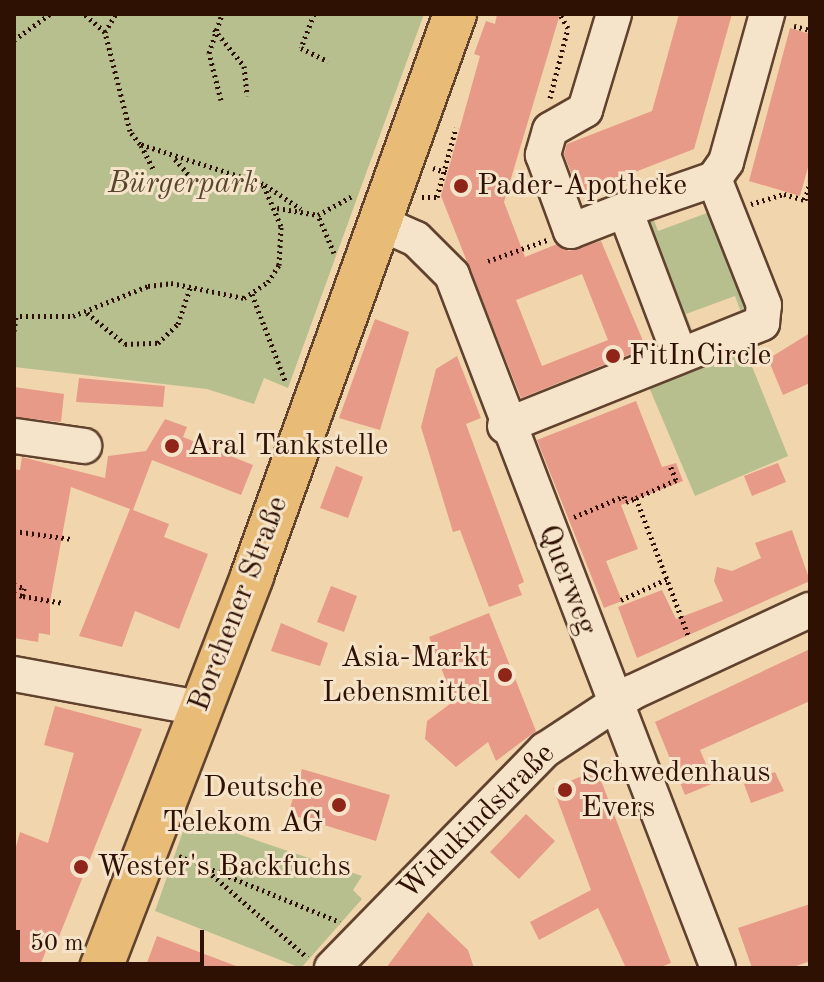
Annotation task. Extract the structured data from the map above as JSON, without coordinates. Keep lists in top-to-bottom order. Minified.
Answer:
{"streets":{"main road":["Borchener Straße"],"street":["Querweg","Widukindstraße"]},"crossings":[["Querweg","Borchener Straße"],["Querweg","Widukindstraße"]],"parks":["Bürgerpark"],"places":["Pader-Apotheke","FitInCircle","Aral Tankstelle","Asia-Markt Lebensmittel","Schwedenhaus Evers","Deutsche Telekom AG","Wester's Backfuchs"],"scale_bar":"50 m"}
